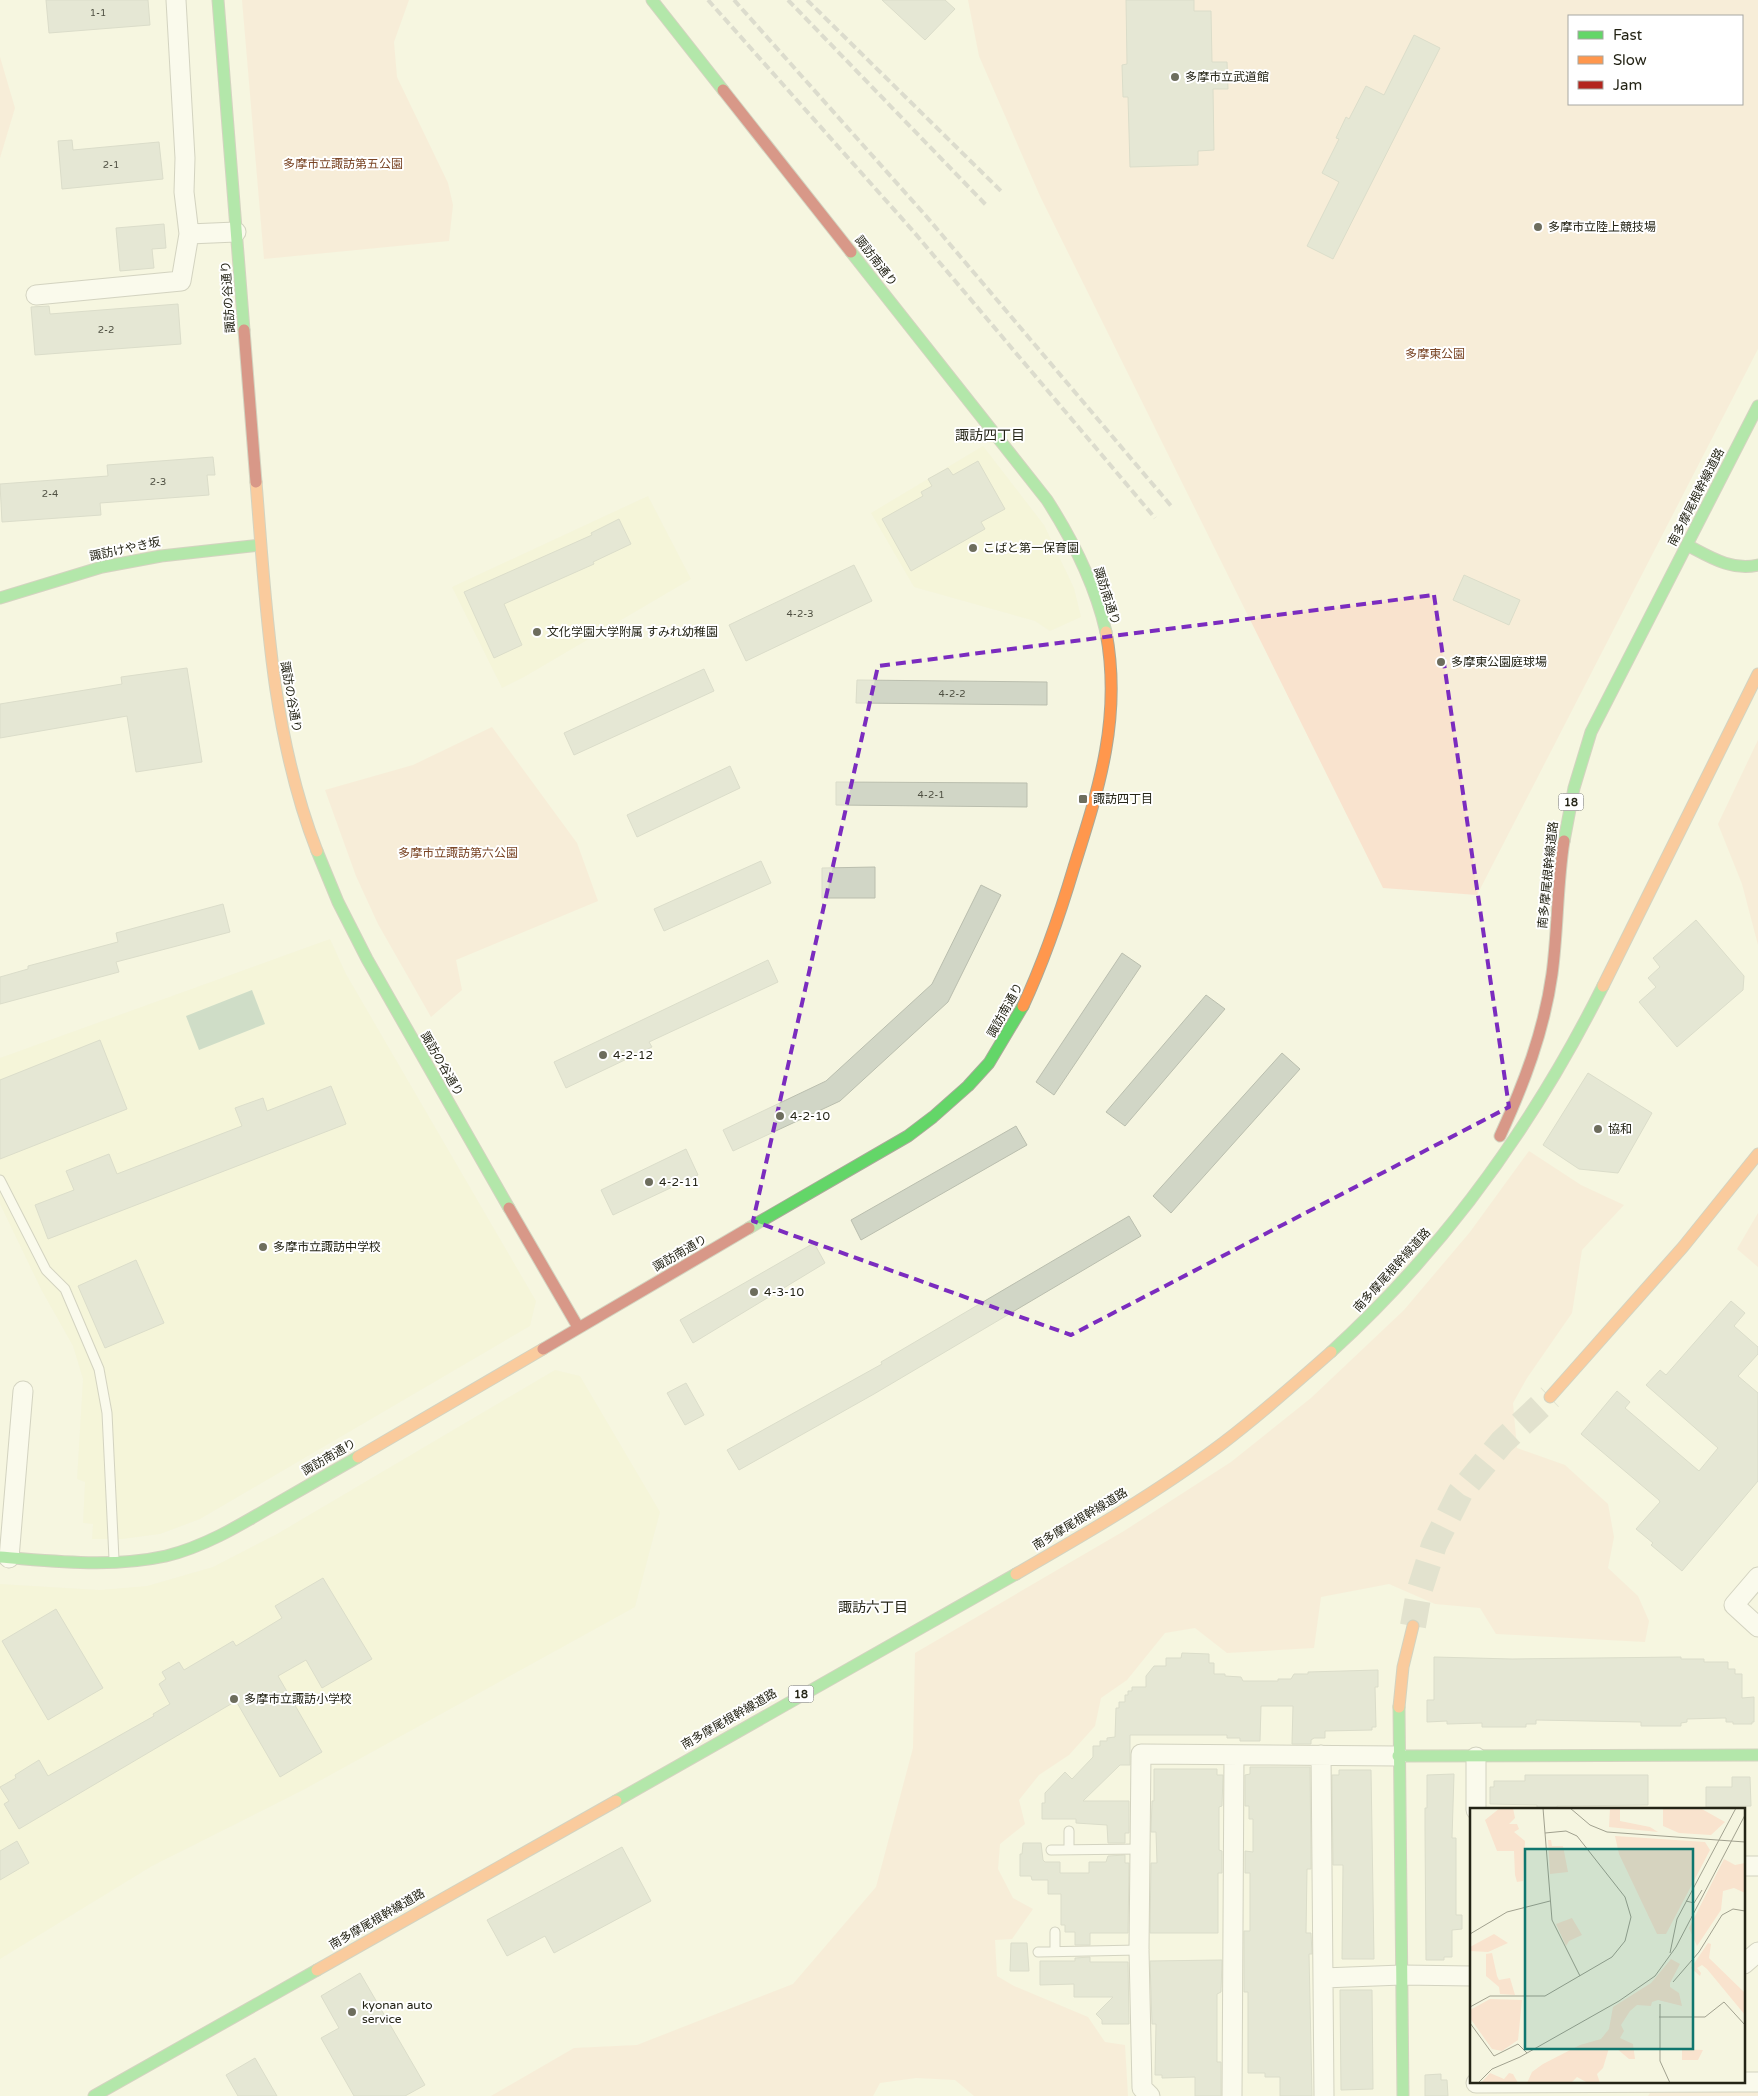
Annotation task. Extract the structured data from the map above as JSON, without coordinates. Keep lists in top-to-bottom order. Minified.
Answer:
{"streets":{"street":["諏訪南通り","諏訪の谷通り","南多摩尾根幹線道路","諏訪けやき坂","18"]},"crossings":[["諏訪南通り","諏訪の谷通り"],["諏訪の谷通り","諏訪けやき坂"]],"districts":["諏訪四丁目","諏訪六丁目"],"parks":["多摩市立諏訪第五公園","多摩東公園","多摩市立諏訪第六公園"],"places":{"other":["多摩市立武道館","多摩市立陸上競技場","こばと第一保育園","文化学園大学附属 すみれ幼稚園","多摩東公園庭球場","4-2-12","4-2-10","協和","4-2-11","多摩市立諏訪中学校","4-3-10","多摩市立諏訪小学校","kyonan auto service"],"transit":["諏訪四丁目"]},"house_numbers":["1-1","2-1","2-2","2-3","2-4","4-2-3","4-2-2","4-2-1"],"legend":["Fast","Slow","Jam"]}
